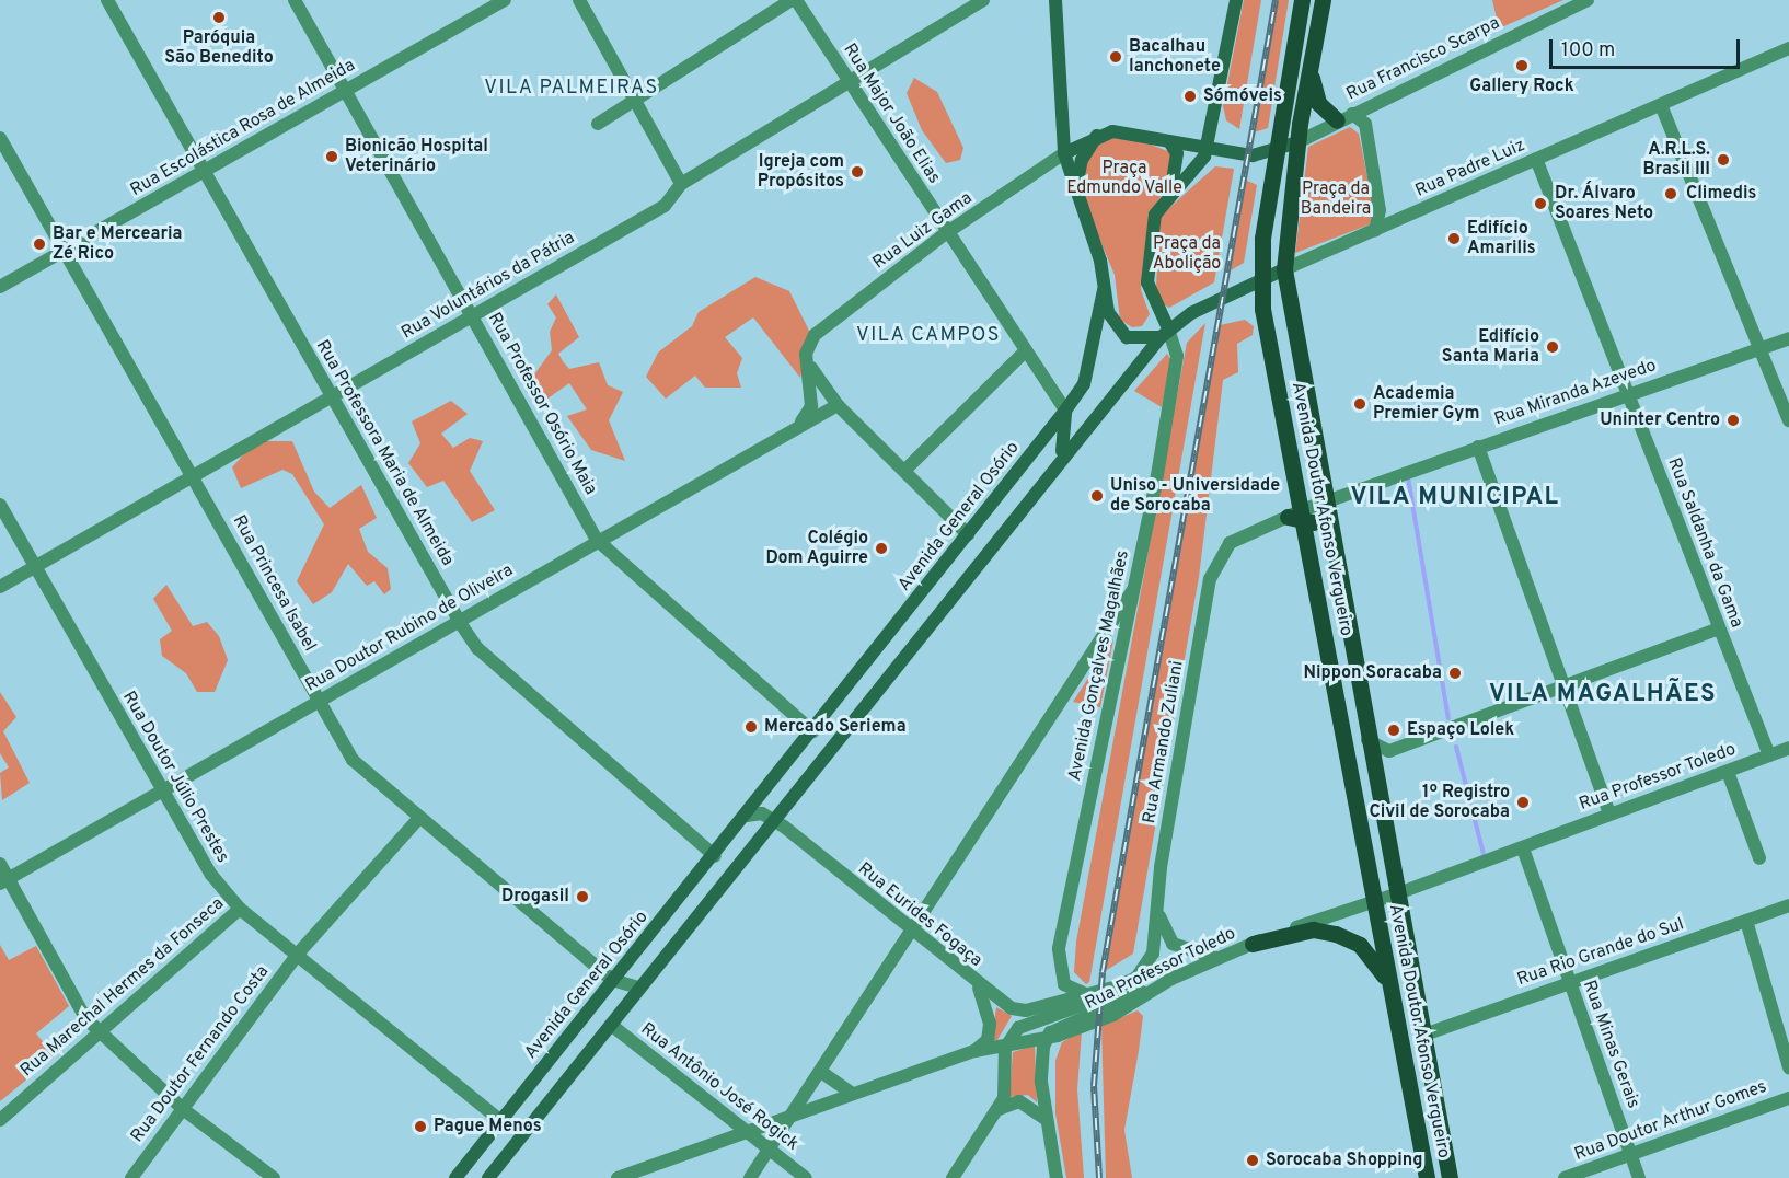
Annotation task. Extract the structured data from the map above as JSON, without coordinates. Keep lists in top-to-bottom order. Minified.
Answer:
{"streets":{"main road":["Rua Francisco Scarpa","Rua Padre Luiz","Avenida Doutor Afonso Vergueiro","Avenida General Osório"],"street":["Rua Major João Elias","Rua Escolástica Rosa de Almeida","Rua Luiz Gama","Rua Voluntários da Pátria","Rua Miranda Azevedo","Rua Professor Osório Maia","Rua Professora Maria de Almeida","Rua Saldanha da Gama","Rua Princesa Isabel","Rua Doutor Rubino de Oliveira","Avenida Gonçalves Magalhães","Rua Armando Zuliani","Rua Doutor Júlio Prestes","Rua Professor Toledo","Rua Eurides Fogaça","Rua Rio Grande do Sul","Rua Marechal Hermes da Fonseca","Rua Minas Gerais","Rua Doutor Fernando Costa","Rua Antônio José Rogick","Rua Doutor Arthur Gomes"]},"crossings":[["Rua Francisco Scarpa","Avenida Doutor Afonso Vergueiro"],["Rua Major João Elias","Rua Luiz Gama"],["Rua Major João Elias","Rua Voluntários da Pátria"],["Rua Major João Elias","Avenida General Osório"],["Rua Escolástica Rosa de Almeida","Rua Professor Osório Maia"],["Rua Escolástica Rosa de Almeida","Rua Professora Maria de Almeida"],["Rua Escolástica Rosa de Almeida","Rua Princesa Isabel"],["Rua Padre Luiz","Avenida Doutor Afonso Vergueiro"],["Rua Padre Luiz","Rua Saldanha da Gama"],["Rua Padre Luiz","Avenida Gonçalves Magalhães"],["Rua Voluntários da Pátria","Rua Professor Osório Maia"],["Rua Voluntários da Pátria","Rua Professora Maria de Almeida"],["Rua Voluntários da Pátria","Rua Princesa Isabel"],["Rua Voluntários da Pátria","Rua Doutor Júlio Prestes"],["Rua Miranda Azevedo","Avenida Doutor Afonso Vergueiro"],["Rua Miranda Azevedo","Rua Saldanha da Gama"],["Rua Miranda Azevedo","Rua Armando Zuliani"],["Rua Professor Osório Maia","Avenida General Osório"],["Rua Professor Osório Maia","Rua Doutor Rubino de Oliveira"],["Rua Professora Maria de Almeida","Avenida General Osório"],["Rua Professora Maria de Almeida","Rua Doutor Rubino de Oliveira"],["Avenida Doutor Afonso Vergueiro","Rua Professor Toledo"],["Avenida Doutor Afonso Vergueiro","Rua Rio Grande do Sul"],["Avenida General Osório","Rua Princesa Isabel"],["Avenida General Osório","Rua Doutor Júlio Prestes"],["Rua Saldanha da Gama","Rua Professor Toledo"],["Rua Princesa Isabel","Rua Doutor Rubino de Oliveira"],["Rua Princesa Isabel","Rua Doutor Fernando Costa"],["Rua Doutor Rubino de Oliveira","Rua Doutor Júlio Prestes"],["Avenida Gonçalves Magalhães","Rua Professor Toledo"],["Rua Armando Zuliani","Rua Professor Toledo"],["Rua Doutor Júlio Prestes","Rua Marechal Hermes da Fonseca"],["Rua Doutor Júlio Prestes","Rua Doutor Fernando Costa"],["Rua Professor Toledo","Rua Eurides Fogaça"],["Rua Professor Toledo","Rua Minas Gerais"],["Rua Professor Toledo","Rua Antônio José Rogick"],["Rua Rio Grande do Sul","Rua Minas Gerais"],["Rua Minas Gerais","Rua Doutor Arthur Gomes"]],"districts":["VILA PALMEIRAS","VILA CAMPOS","VILA MUNICIPAL","VILA MAGALHÃES"],"parks":["Praça Edmundo Valle","Praça da Bandeira","Praça da Abolição"],"places":["Paróquia São Benedito","Bacalhau lanchonete","Gallery Rock","Sómóveis","Bionicão Hospital Veterinário","A.R.L.S. Brasil III","Igreja com Propósitos","Climedis","Dr. Álvaro Soares Neto","Edifício Amarilis","Bar e Mercearia Zé Rico","Edifício Santa Maria","Academia Premier Gym","Uninter Centro","Uniso - Universidade de Sorocaba","Colégio Dom Aguirre","Nippon Soracaba","Mercado Seriema","Espaço Lolek","1º Registro Civil de Sorocaba","Drogasil","Pague Menos","Sorocaba Shopping"],"scale_bar":"100 m"}
